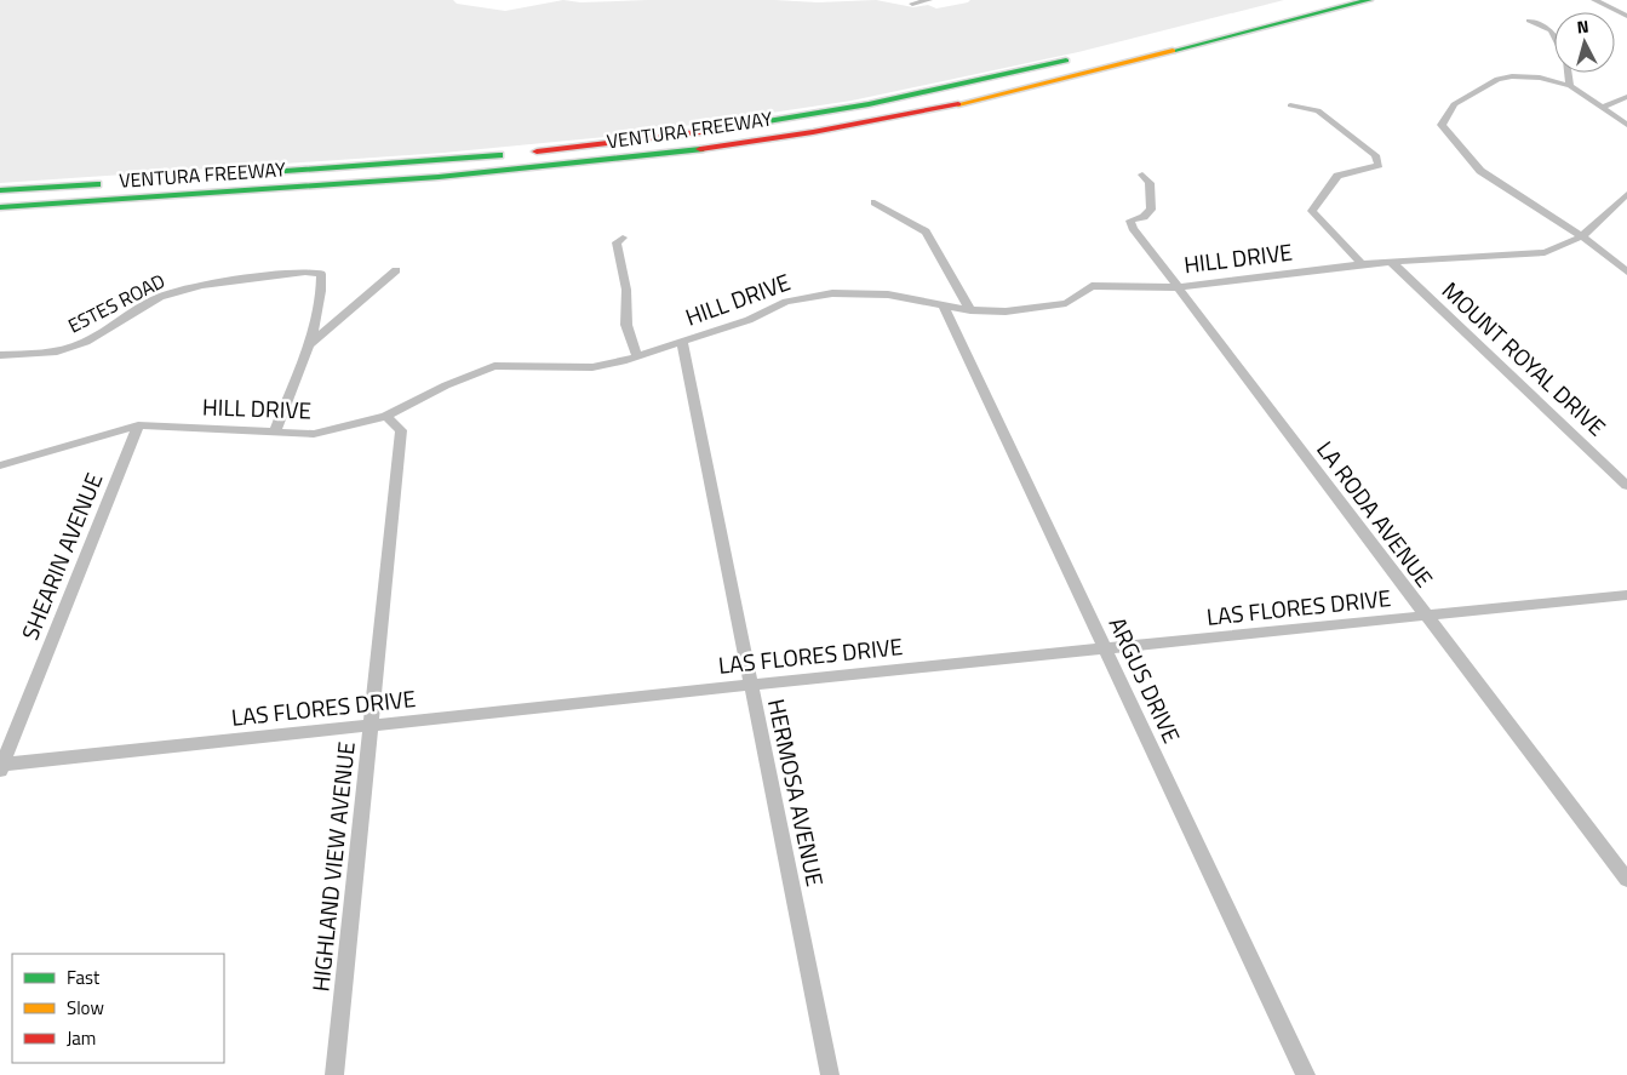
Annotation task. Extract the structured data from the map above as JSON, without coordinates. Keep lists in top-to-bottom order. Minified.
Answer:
{"streets":{"highway":["VENTURA FREEWAY"],"street":["HILL DRIVE","ESTES ROAD","MOUNT ROYAL DRIVE","LA RODA AVENUE","SHEARIN AVENUE","LAS FLORES DRIVE","ARGUS DRIVE","HERMOSA AVENUE","HIGHLAND VIEW AVENUE"]},"crossings":[["HILL DRIVE","MOUNT ROYAL DRIVE"],["HILL DRIVE","LA RODA AVENUE"],["HILL DRIVE","SHEARIN AVENUE"],["HILL DRIVE","ARGUS DRIVE"],["HILL DRIVE","HERMOSA AVENUE"],["HILL DRIVE","HIGHLAND VIEW AVENUE"],["LA RODA AVENUE","LAS FLORES DRIVE"],["SHEARIN AVENUE","LAS FLORES DRIVE"],["LAS FLORES DRIVE","ARGUS DRIVE"],["LAS FLORES DRIVE","HERMOSA AVENUE"],["LAS FLORES DRIVE","HIGHLAND VIEW AVENUE"]],"legend":["Fast","Slow","Jam"],"north":"top"}
